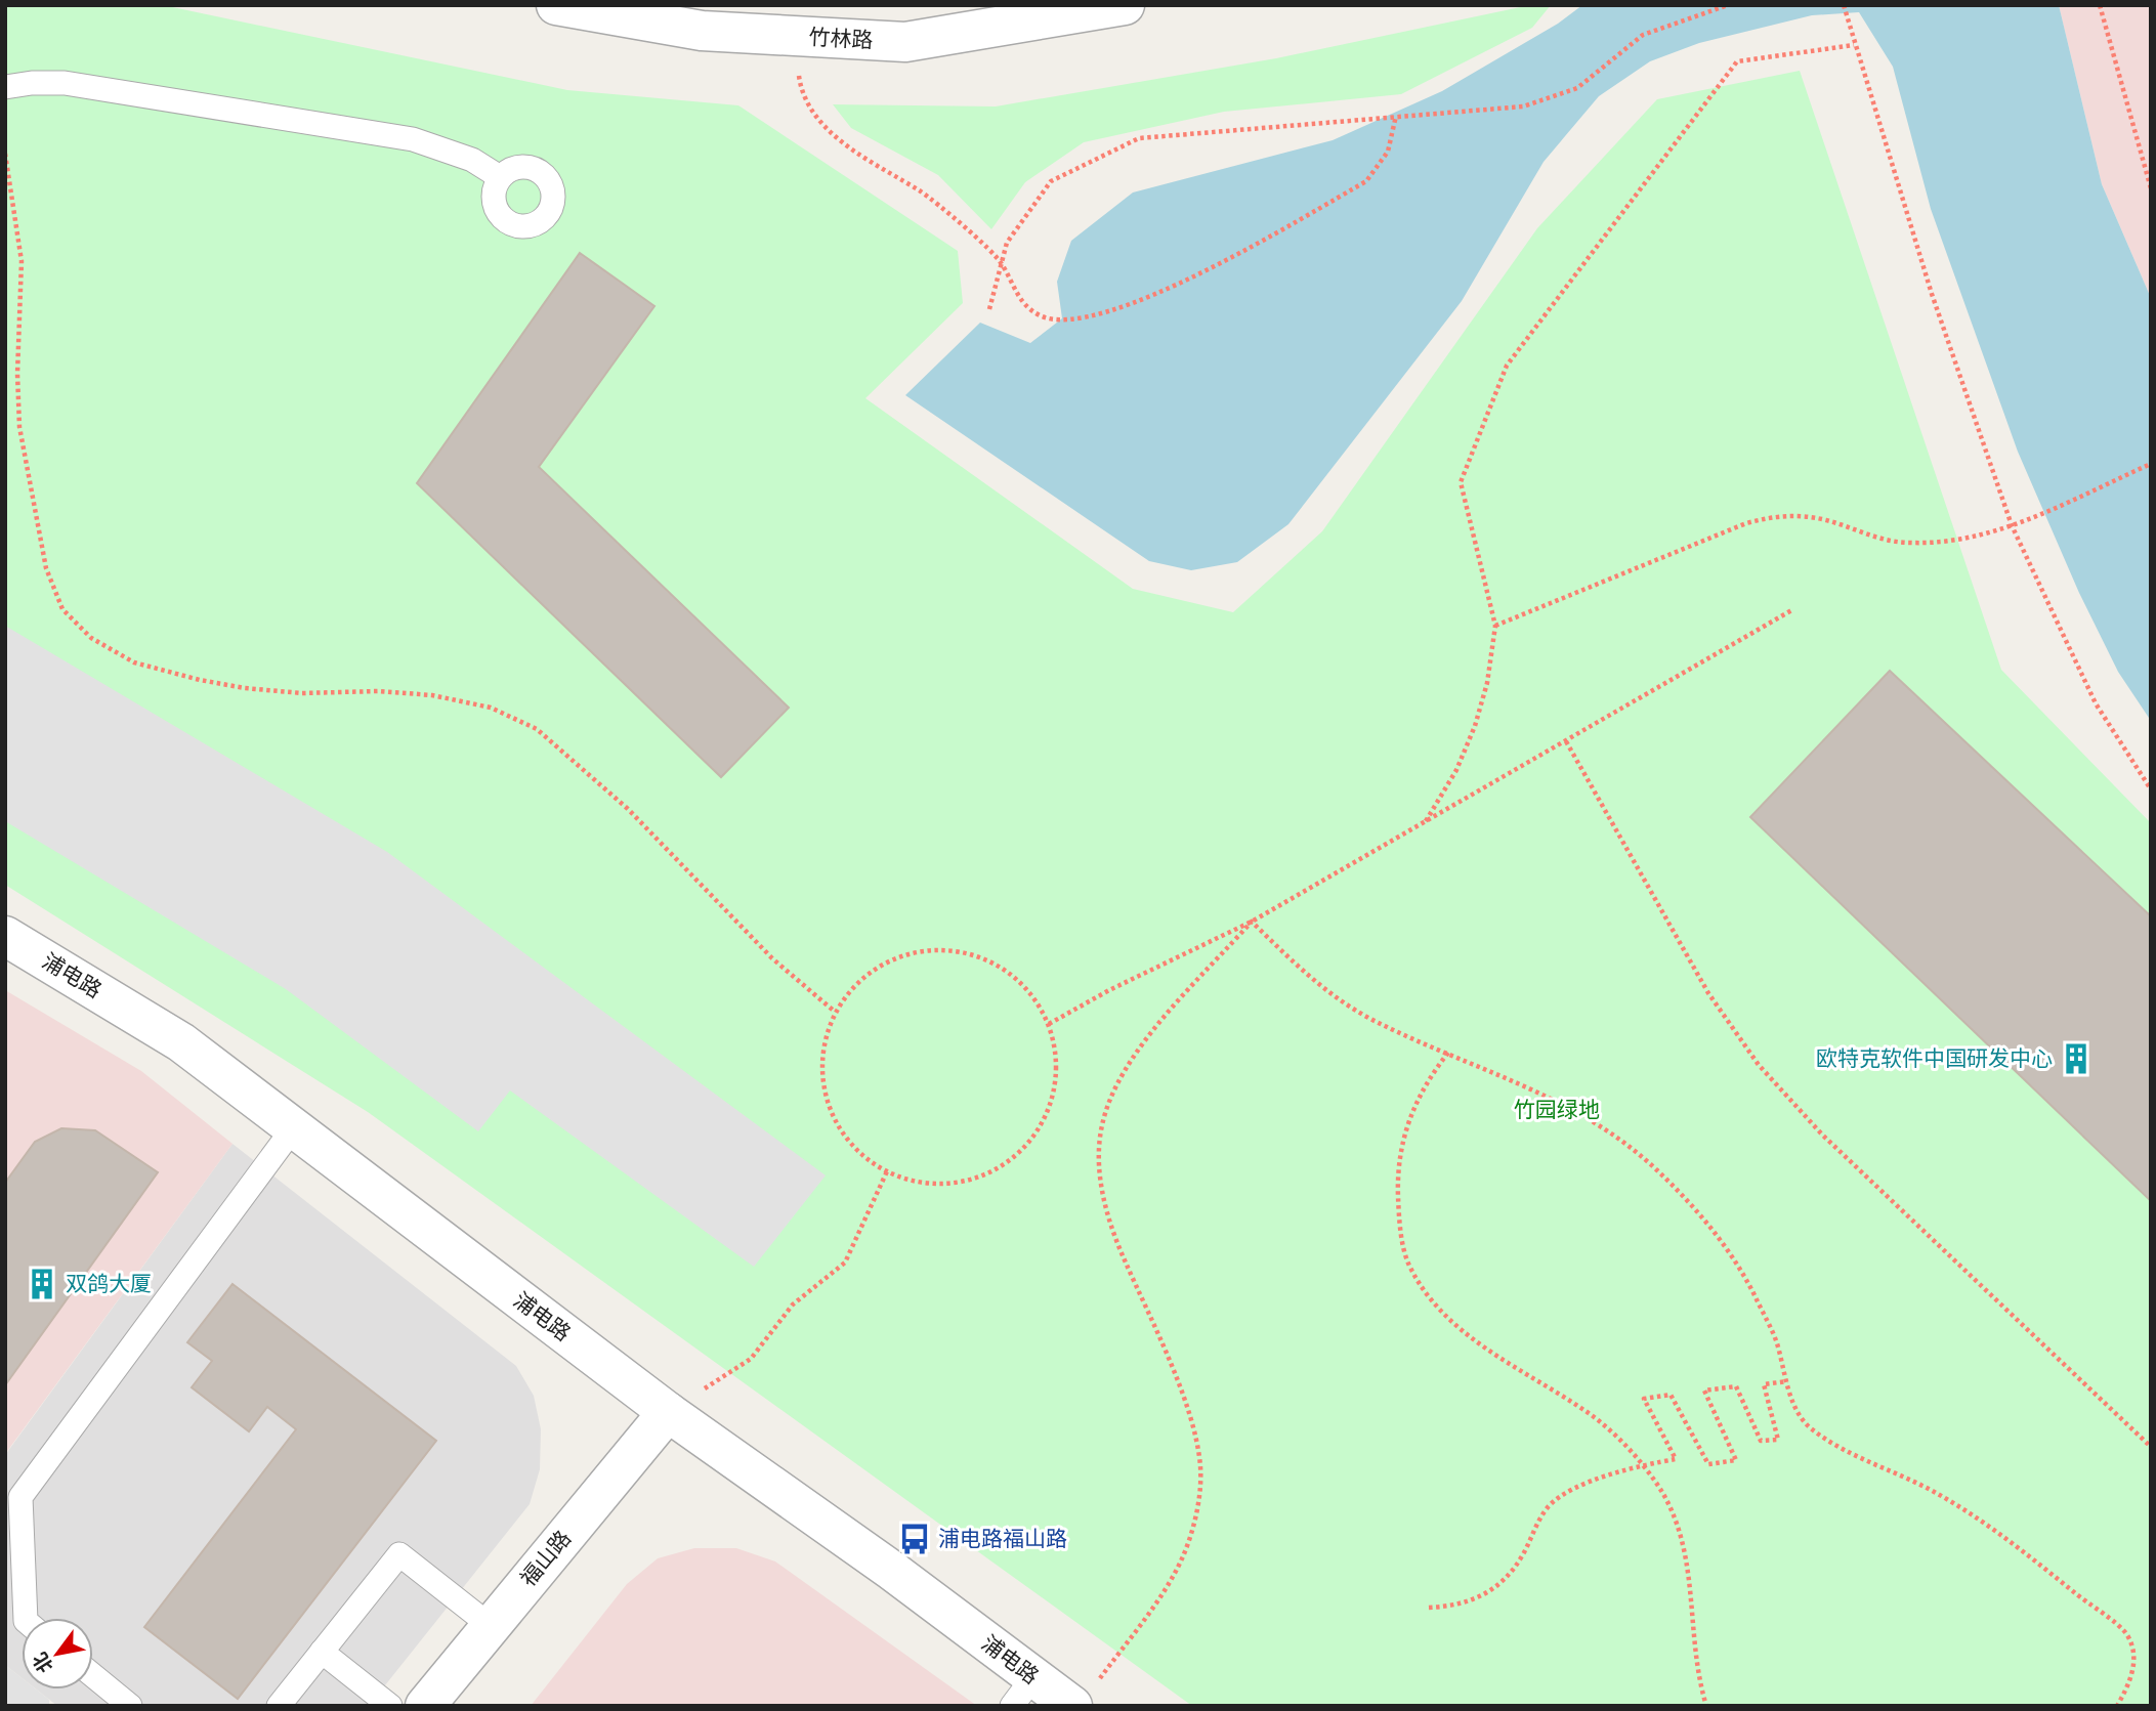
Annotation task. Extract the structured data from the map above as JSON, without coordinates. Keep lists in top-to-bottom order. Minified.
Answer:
{"streets":{"street":["竹林路","浦电路","福山路"]},"crossings":[["浦电路","福山路"]],"parks":["竹园绿地"],"places":{"building":["欧特克软件中国研发中心","双鸽大厦"],"bus stop":["浦电路福山路"]},"north":"bottom left"}
